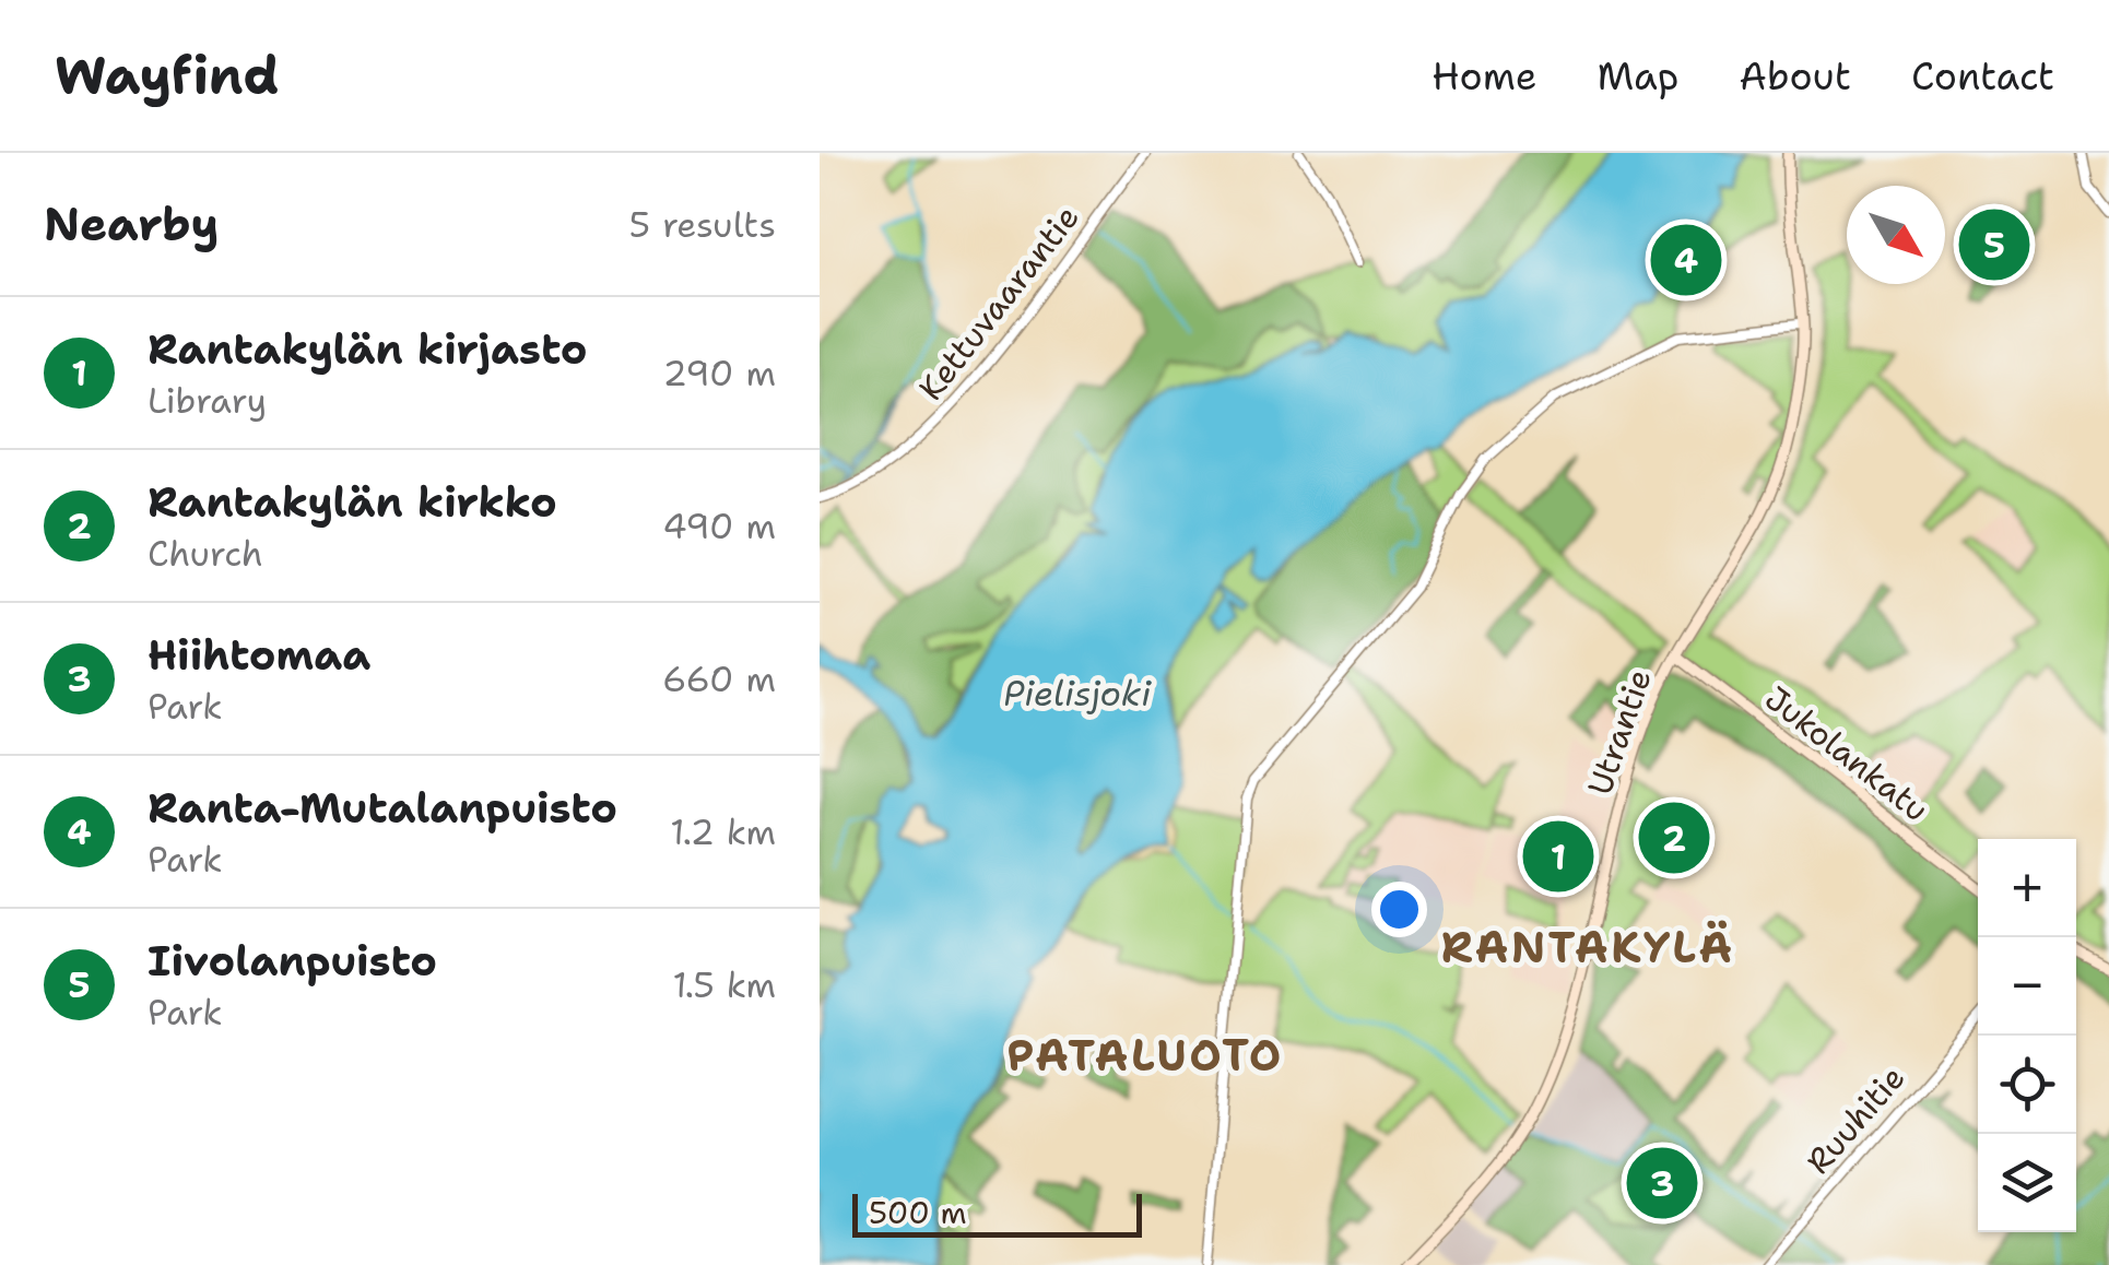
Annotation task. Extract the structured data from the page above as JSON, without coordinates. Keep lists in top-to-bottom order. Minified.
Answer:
{"streets":{"main road":["Utrantie","Jukolankatu"],"street":["Kettuvaarantie","Ruuhitie"]},"crossings":[["Utrantie","Jukolankatu"]],"districts":["RANTAKYLÄ","PATALUOTO"],"water":["Pielisjoki"],"scale_bar":"500 m","north":"bottom right","page":{"header":"Wayfind","nav":["Home","Map","About","Contact"],"heading":["Nearby","5 results"],"pins":["5","4","2","1","3"],"list":[{"mark":"1","name":"Rantakylän kirjasto","note":"Library","value":"290 m"},{"mark":"2","name":"Rantakylän kirkko","note":"Church","value":"490 m"},{"mark":"3","name":"Hiihtomaa","note":"Park","value":"660 m"},{"mark":"4","name":"Ranta-Mutalanpuisto","note":"Park","value":"1.2 km"},{"mark":"5","name":"Iivolanpuisto","note":"Park","value":"1.5 km"}],"map_buttons":["+","−"],"scale":"500 m"}}
